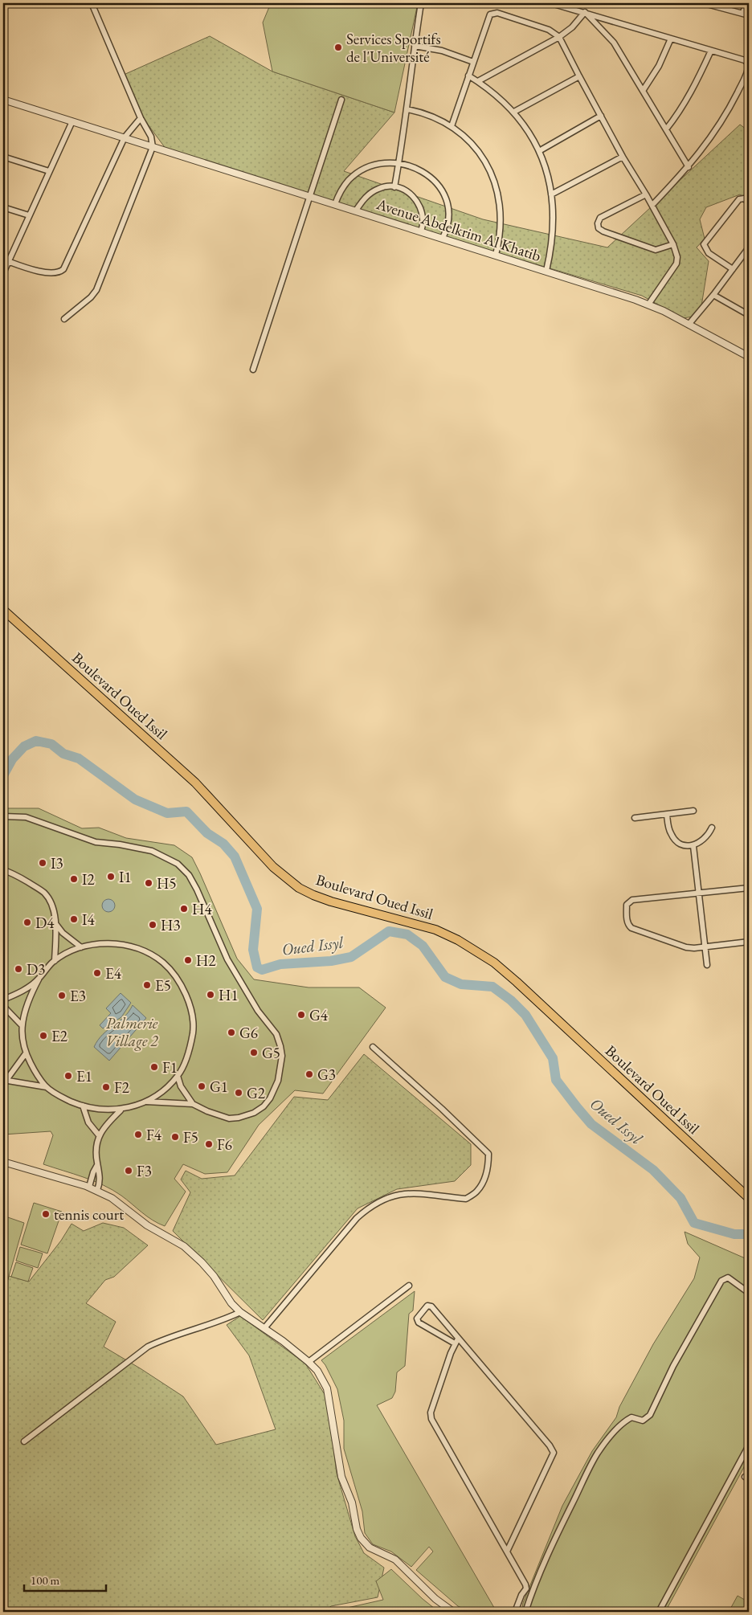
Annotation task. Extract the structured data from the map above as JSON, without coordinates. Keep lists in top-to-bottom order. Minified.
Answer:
{"streets":{"main road":["Boulevard Oued Issil"],"street":["Avenue Abdelkrim Al Khatib"]},"water":["Oued Issyl"],"parks":["Palmerie Village 2"],"places":["Services Sportifs de l'Université","I3","I1","I2","H5","H4","I4","D4","H3","H2","D3","E4","E5","H1","E3","G4","G6","E2","G5","F1","G3","E1","G1","F2","G2","F4","F5","F6","F3","tennis court"],"scale_bar":"100 m"}
